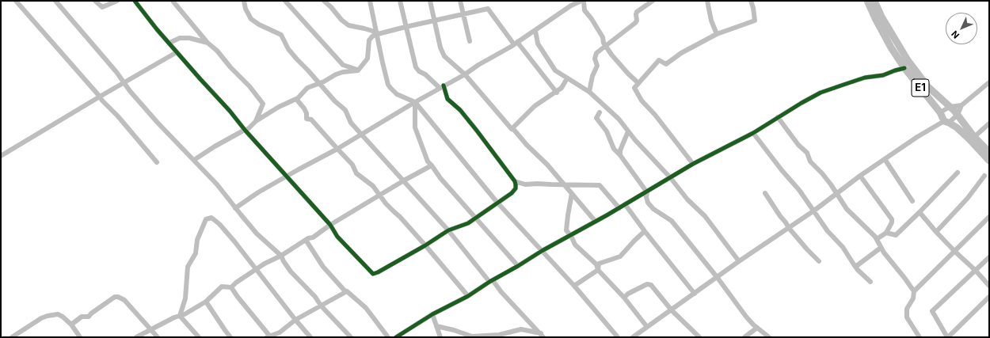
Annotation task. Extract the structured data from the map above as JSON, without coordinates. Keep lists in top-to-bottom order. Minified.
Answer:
{"streets":{"highway":["E1"]},"north":"bottom left"}
